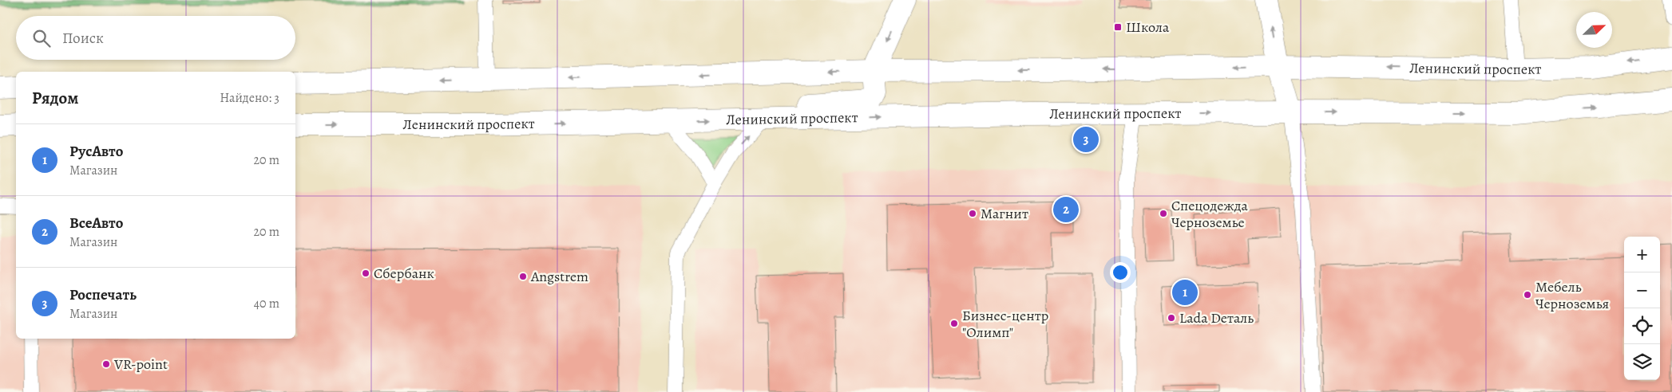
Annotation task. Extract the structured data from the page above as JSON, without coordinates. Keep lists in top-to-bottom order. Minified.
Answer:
{"streets":{"main road":["Ленинский проспект"]},"places":{"transit":["Школа"],"other":["Магнит","Спецодежда Черноземье","Сбербанк","Angstrem","Мебель Черноземья","Lada Dеталь","Бизнес-центр \"Олимп\"","VR-point"]},"north":"top right","page":{"search":"Поиск","heading":["Рядом","Найдено: 3"],"list":[{"mark":"1","name":"РусАвто","note":"Магазин","value":"20 m"},{"mark":"2","name":"ВсеАвто","note":"Магазин","value":"20 m"},{"mark":"3","name":"Роспечать","note":"Магазин","value":"40 m"}],"pins":["3","2","1"],"map_buttons":["+","−"]}}
